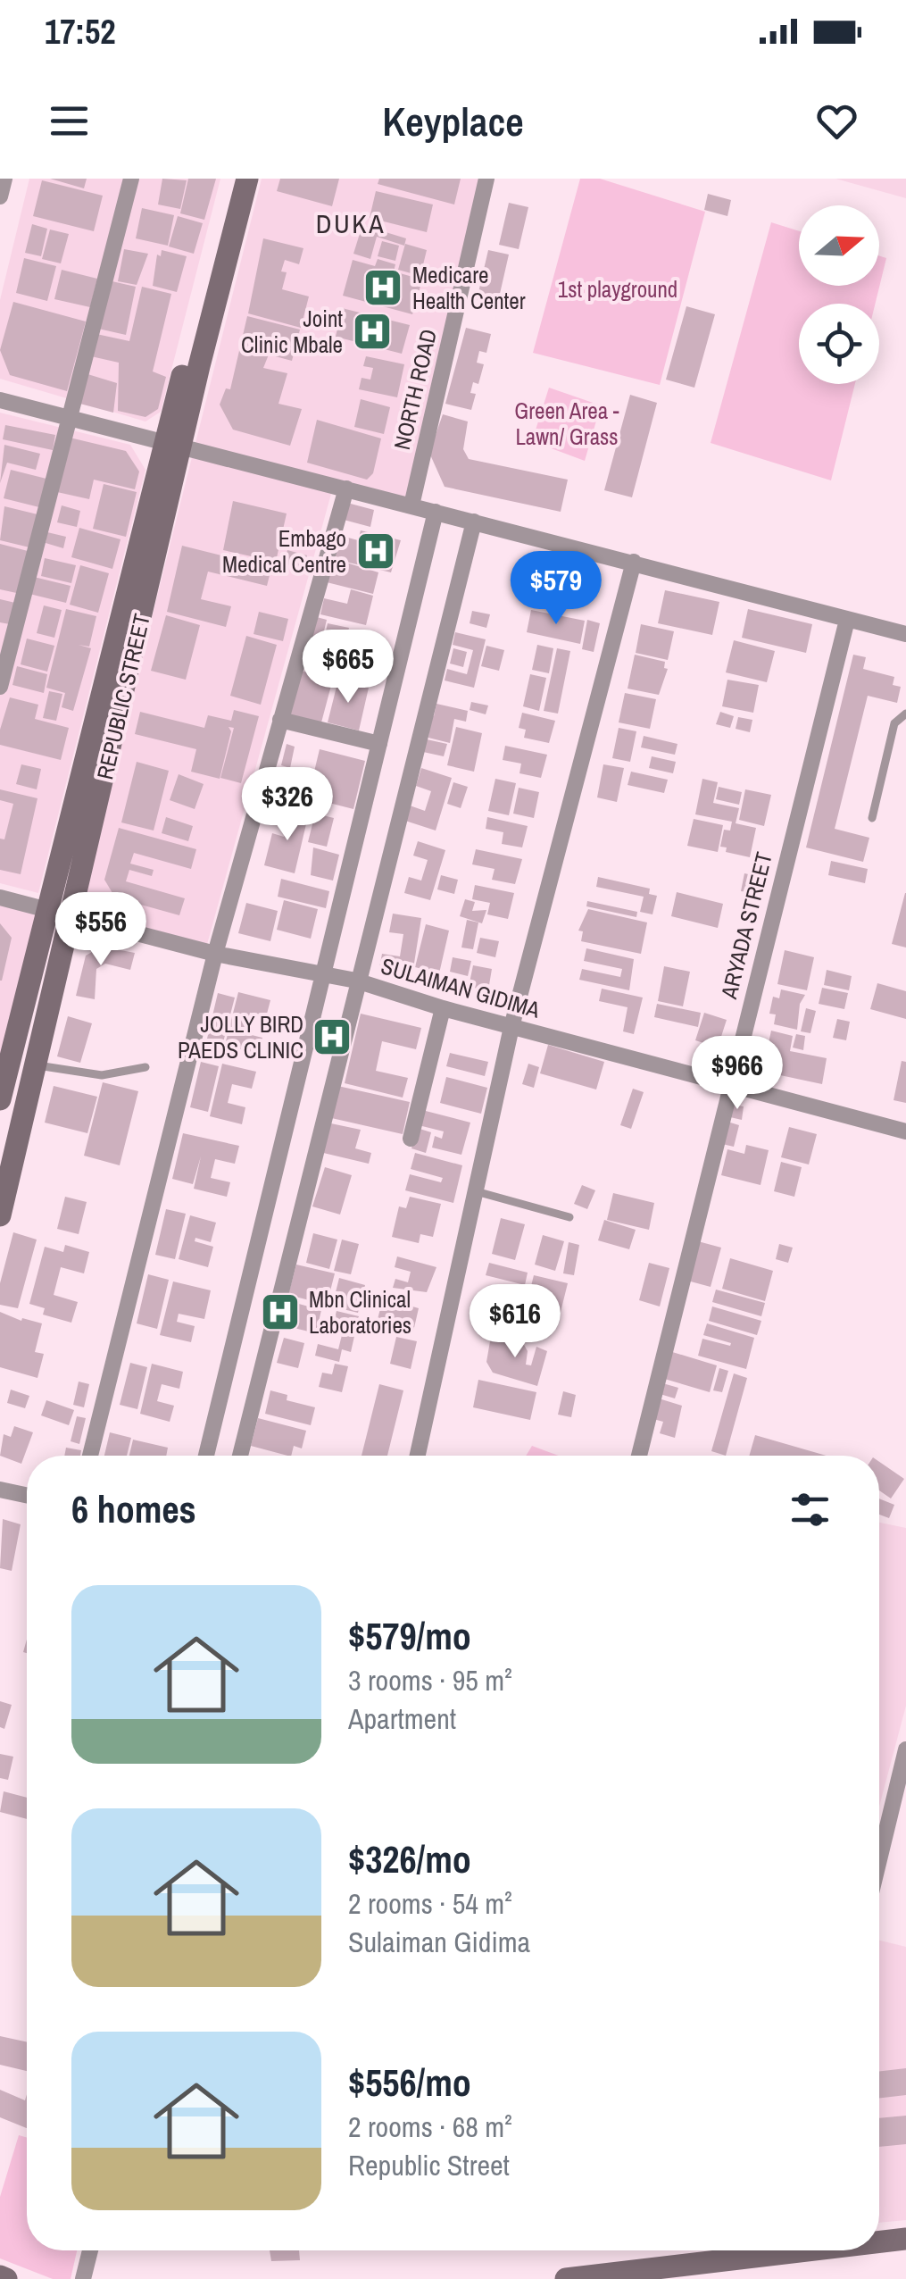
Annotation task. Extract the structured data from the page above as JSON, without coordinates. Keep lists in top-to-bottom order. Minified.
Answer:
{"streets":{"main road":["REPUBLIC STREET"],"street":["NORTH ROAD","ARYADA STREET","SULAIMAN GIDIMA"]},"crossings":[["REPUBLIC STREET","SULAIMAN GIDIMA"],["ARYADA STREET","SULAIMAN GIDIMA"]],"districts":["DUKA"],"parks":["1st playground","Green Area - Lawn/ Grass"],"places":{"hospital":["Medicare Health Center","Joint Clinic Mbale","Embago Medical Centre","JOLLY BIRD PAEDS CLINIC","Mbn Clinical Laboratories"]},"north":"right","page":{"status":"17:52","header":"Keyplace","price":["$579","$665","$326","$556","$966","$616"],"heading":"6 homes","list":[{"name":"$579/mo","note":"3 rooms · 95 m² · Apartment"},{"name":"$326/mo","note":"2 rooms · 54 m² · Sulaiman Gidima"},{"name":"$556/mo","note":"2 rooms · 68 m² · Republic Street"}]}}
